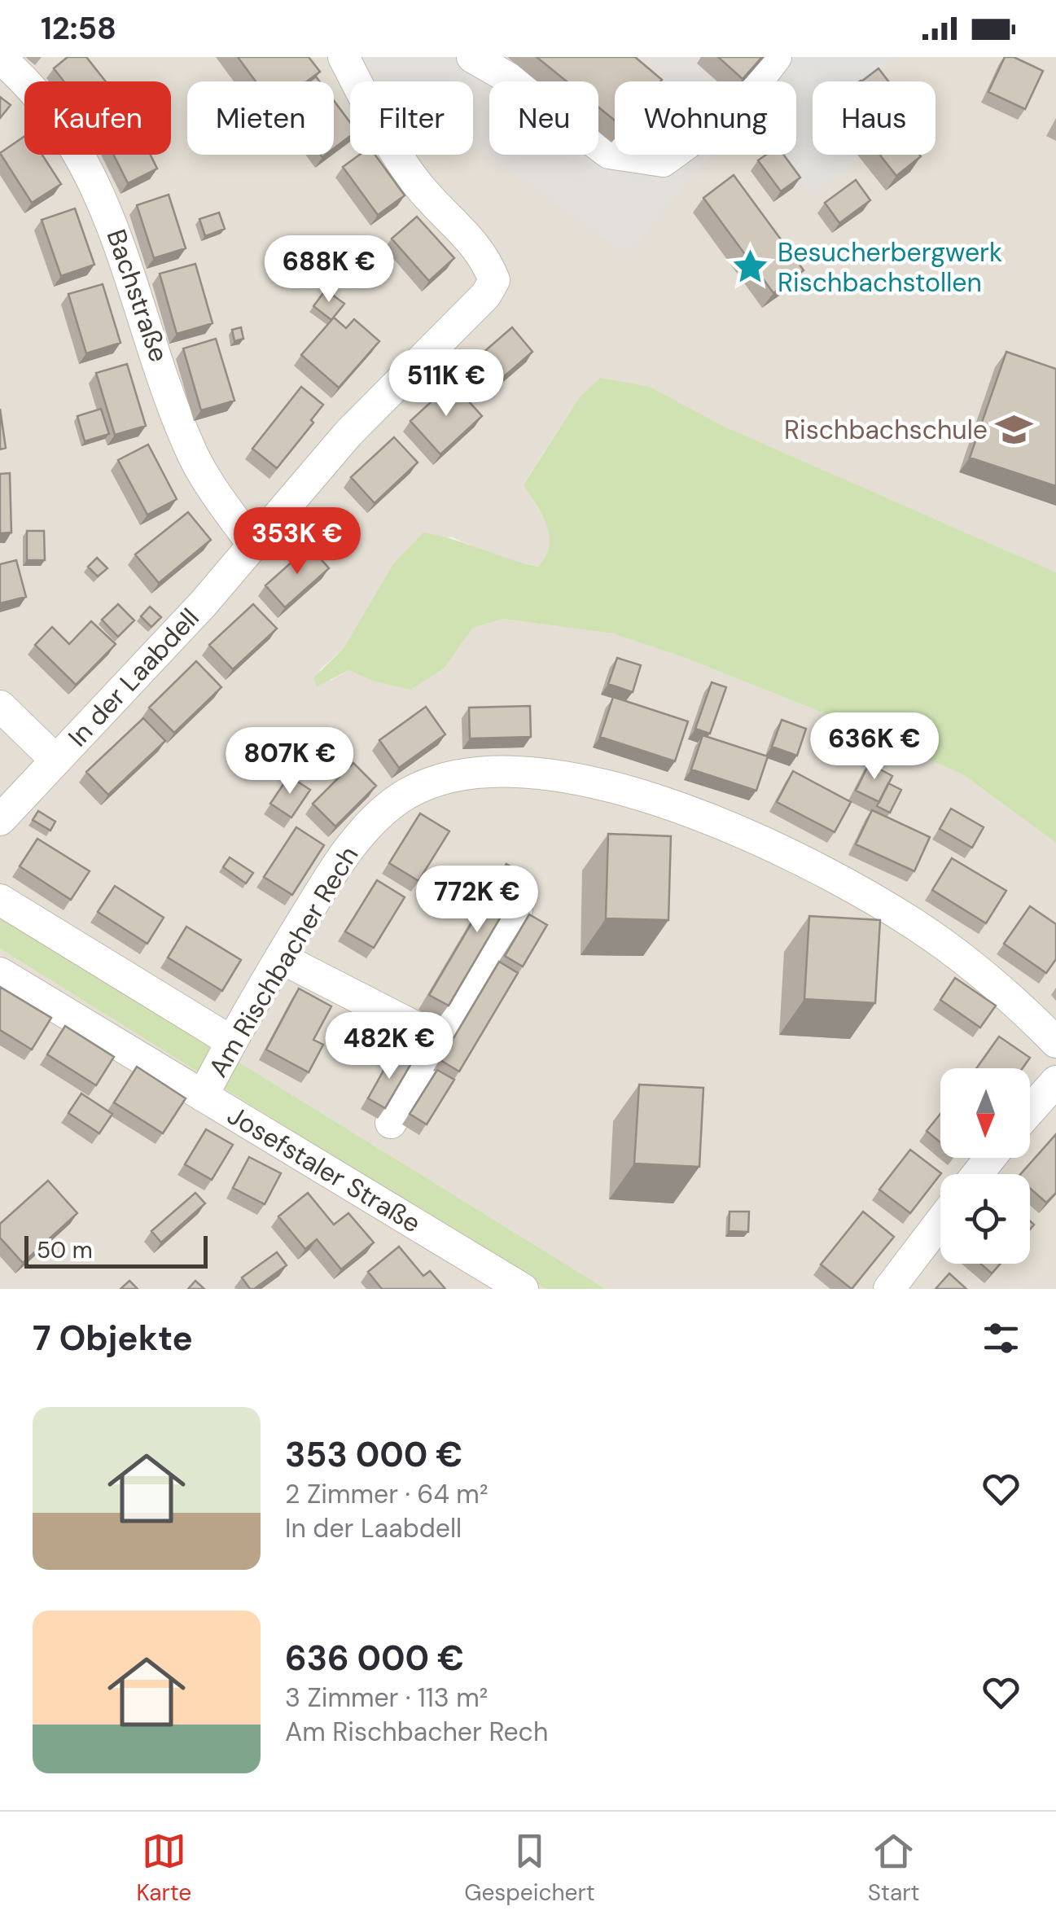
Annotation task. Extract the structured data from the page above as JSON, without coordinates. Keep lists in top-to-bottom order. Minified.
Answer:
{"streets":{"street":["Bachstraße","In der Laabdell","Am Rischbacher Rech","Josefstaler Straße"]},"crossings":[["Bachstraße","In der Laabdell"],["Am Rischbacher Rech","Josefstaler Straße"]],"places":{"place":["Besucherbergwerk Rischbachstollen"],"school or university":["Rischbachschule"]},"scale_bar":"50 m","north":"bottom","page":{"status":"12:58","chip":["Kaufen","Mieten","Filter","Neu","Wohnung","Haus"],"price":["688K €","511K €","353K €","636K €","807K €","772K €","482K €"],"scale":"50 m","heading":"7 Objekte","list":[{"name":"353 000 €","note":"2 Zimmer · 64 m² · In der Laabdell"},{"name":"636 000 €","note":"3 Zimmer · 113 m² · Am Rischbacher Rech"}],"tabs":["Karte","Gespeichert","Start"]}}
